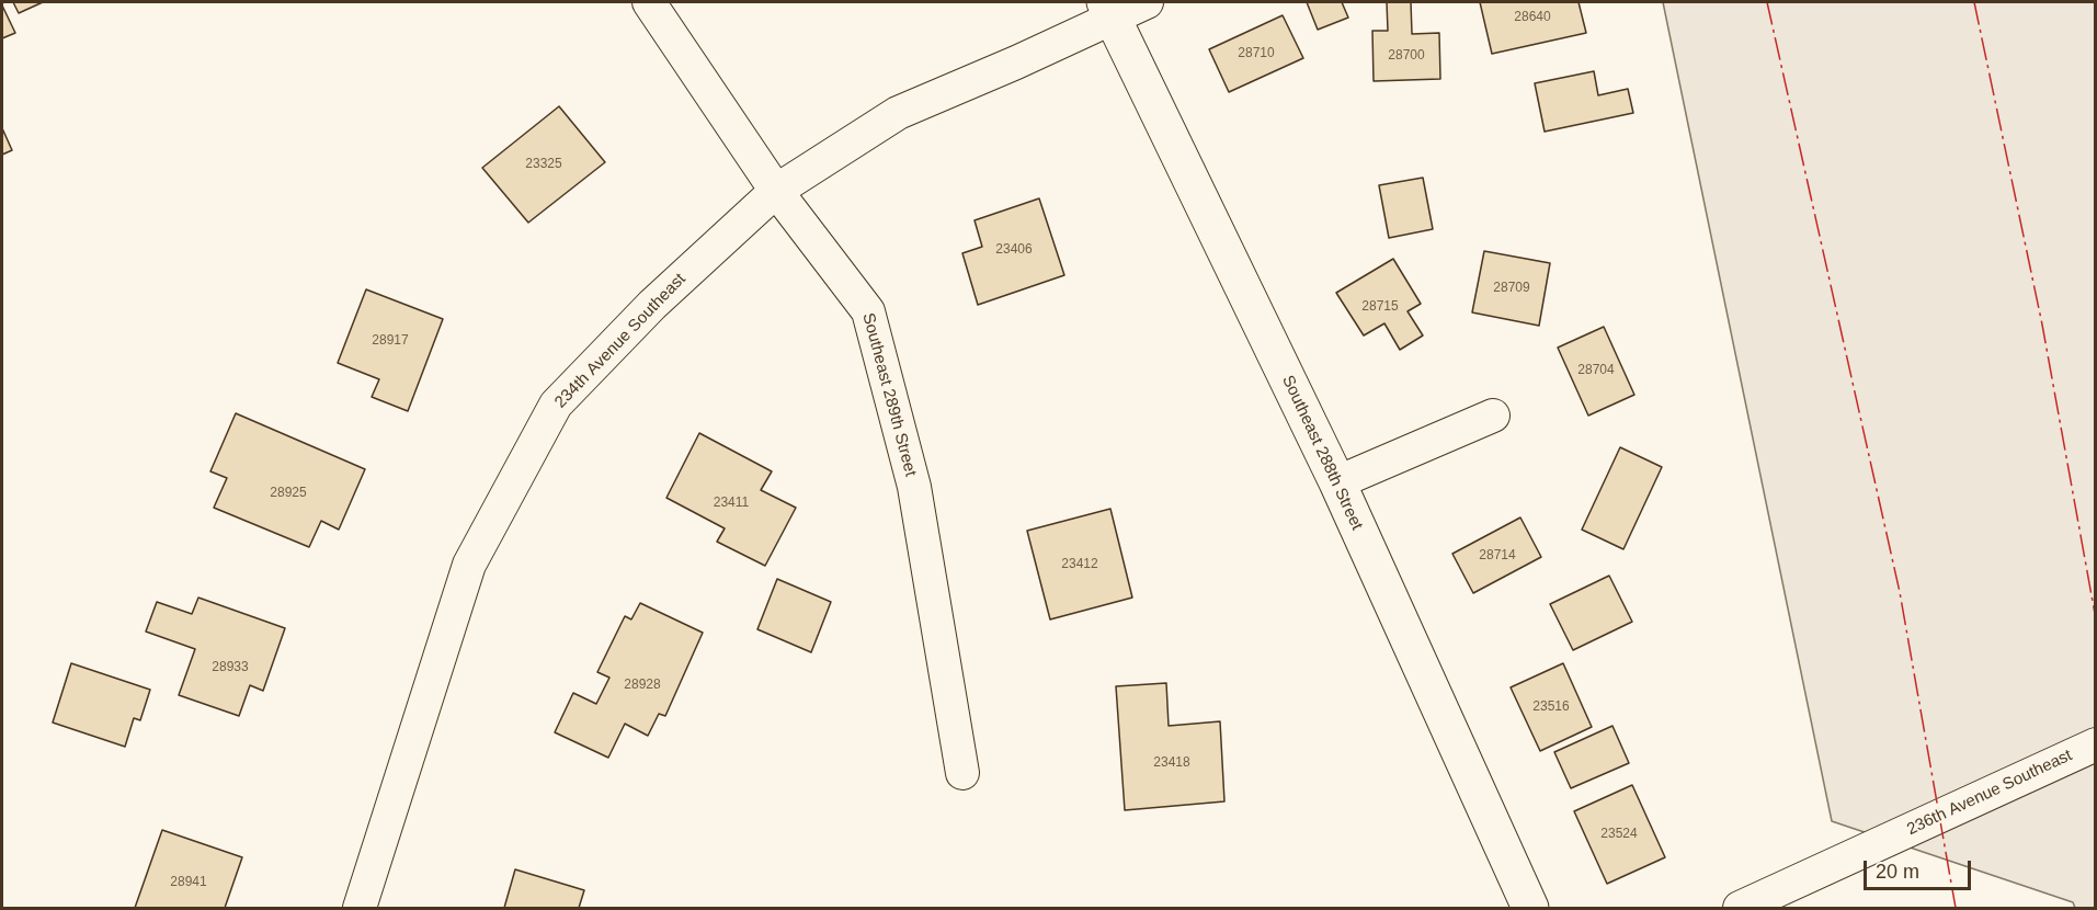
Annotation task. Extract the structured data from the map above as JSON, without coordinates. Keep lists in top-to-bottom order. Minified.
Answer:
{"streets":{"street":["234th Avenue Southeast","Southeast 289th Street","Southeast 288th Street","236th Avenue Southeast"]},"crossings":[["234th Avenue Southeast","Southeast 289th Street"],["234th Avenue Southeast","Southeast 288th Street"]],"house_numbers":["28640","28710","28700","23325","23406","28709","28715","28917","28704","28925","23411","28714","23412","28933","28928","23516","23418","23524","28941"],"scale_bar":"20 m"}
